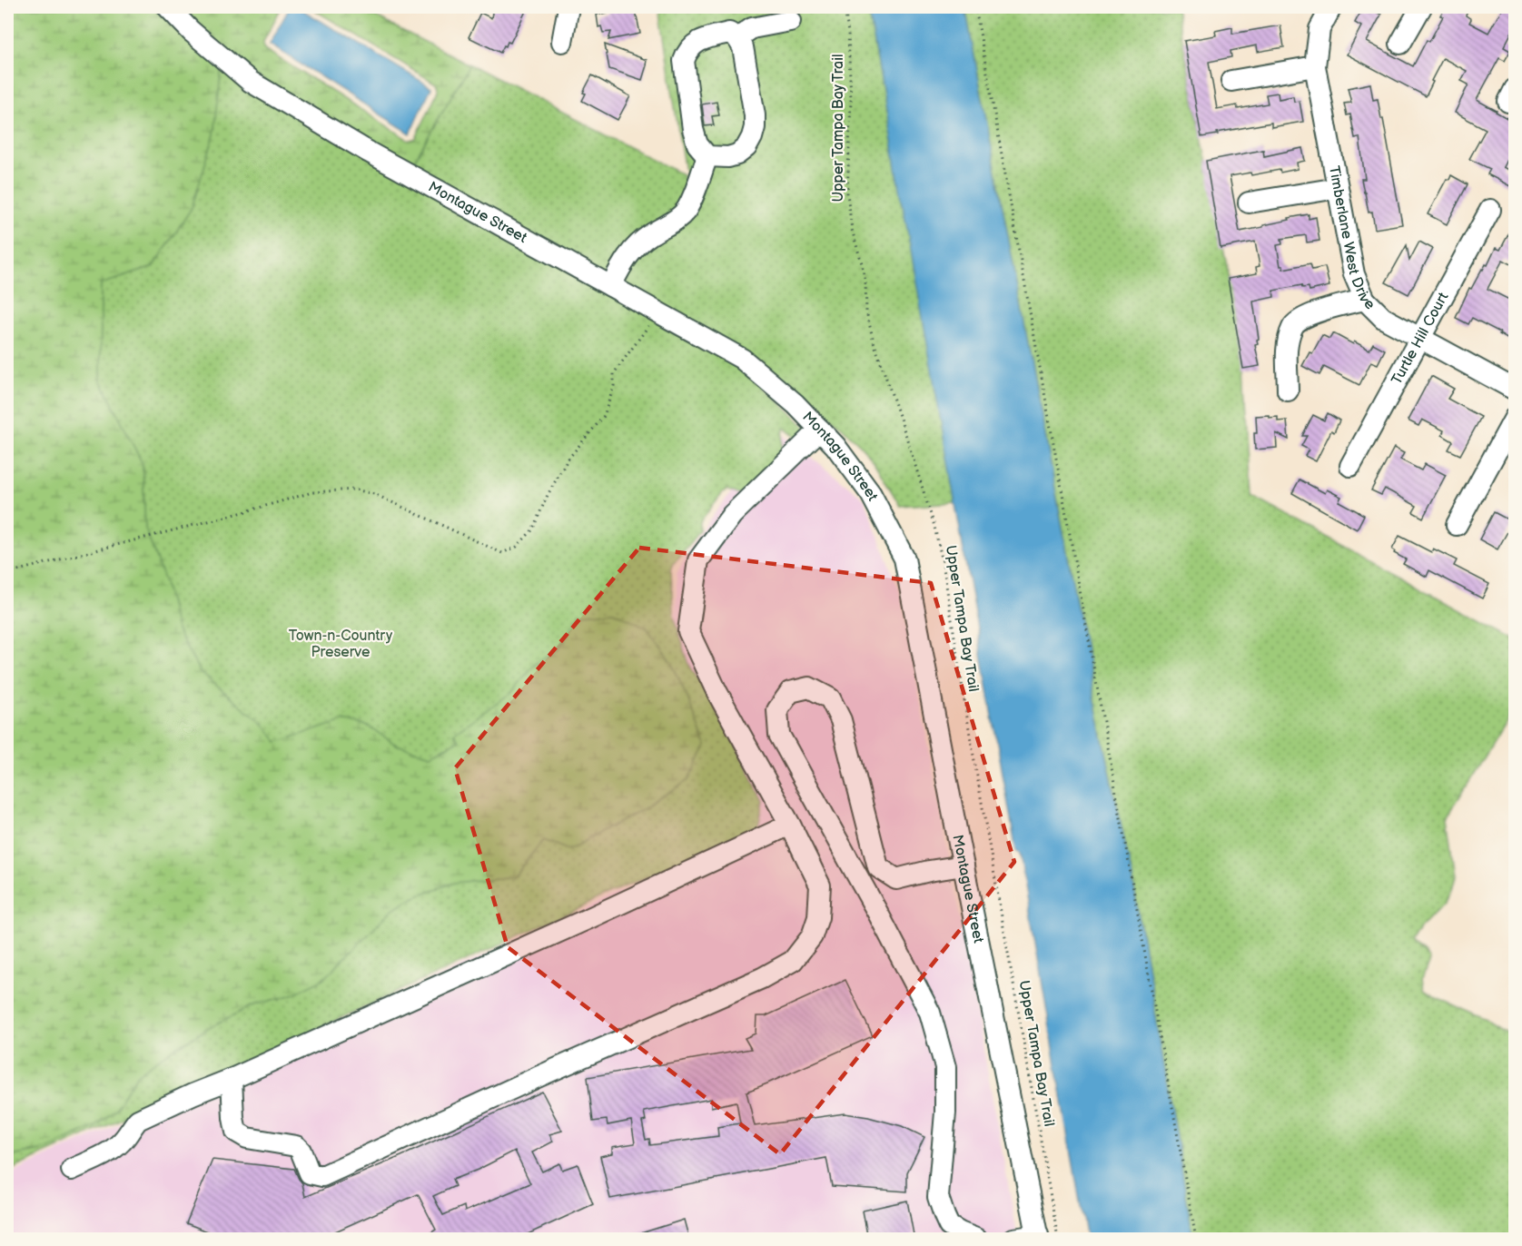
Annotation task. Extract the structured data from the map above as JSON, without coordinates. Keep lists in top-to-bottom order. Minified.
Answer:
{"streets":{"street":["Montague Street","Timberlane West Drive","Turtle Hill Court"],"path":["Upper Tampa Bay Trail"]},"crossings":[["Upper Tampa Bay Trail","Montague Street"],["Timberlane West Drive","Turtle Hill Court"]],"parks":["Town-n-Country Preserve"]}
